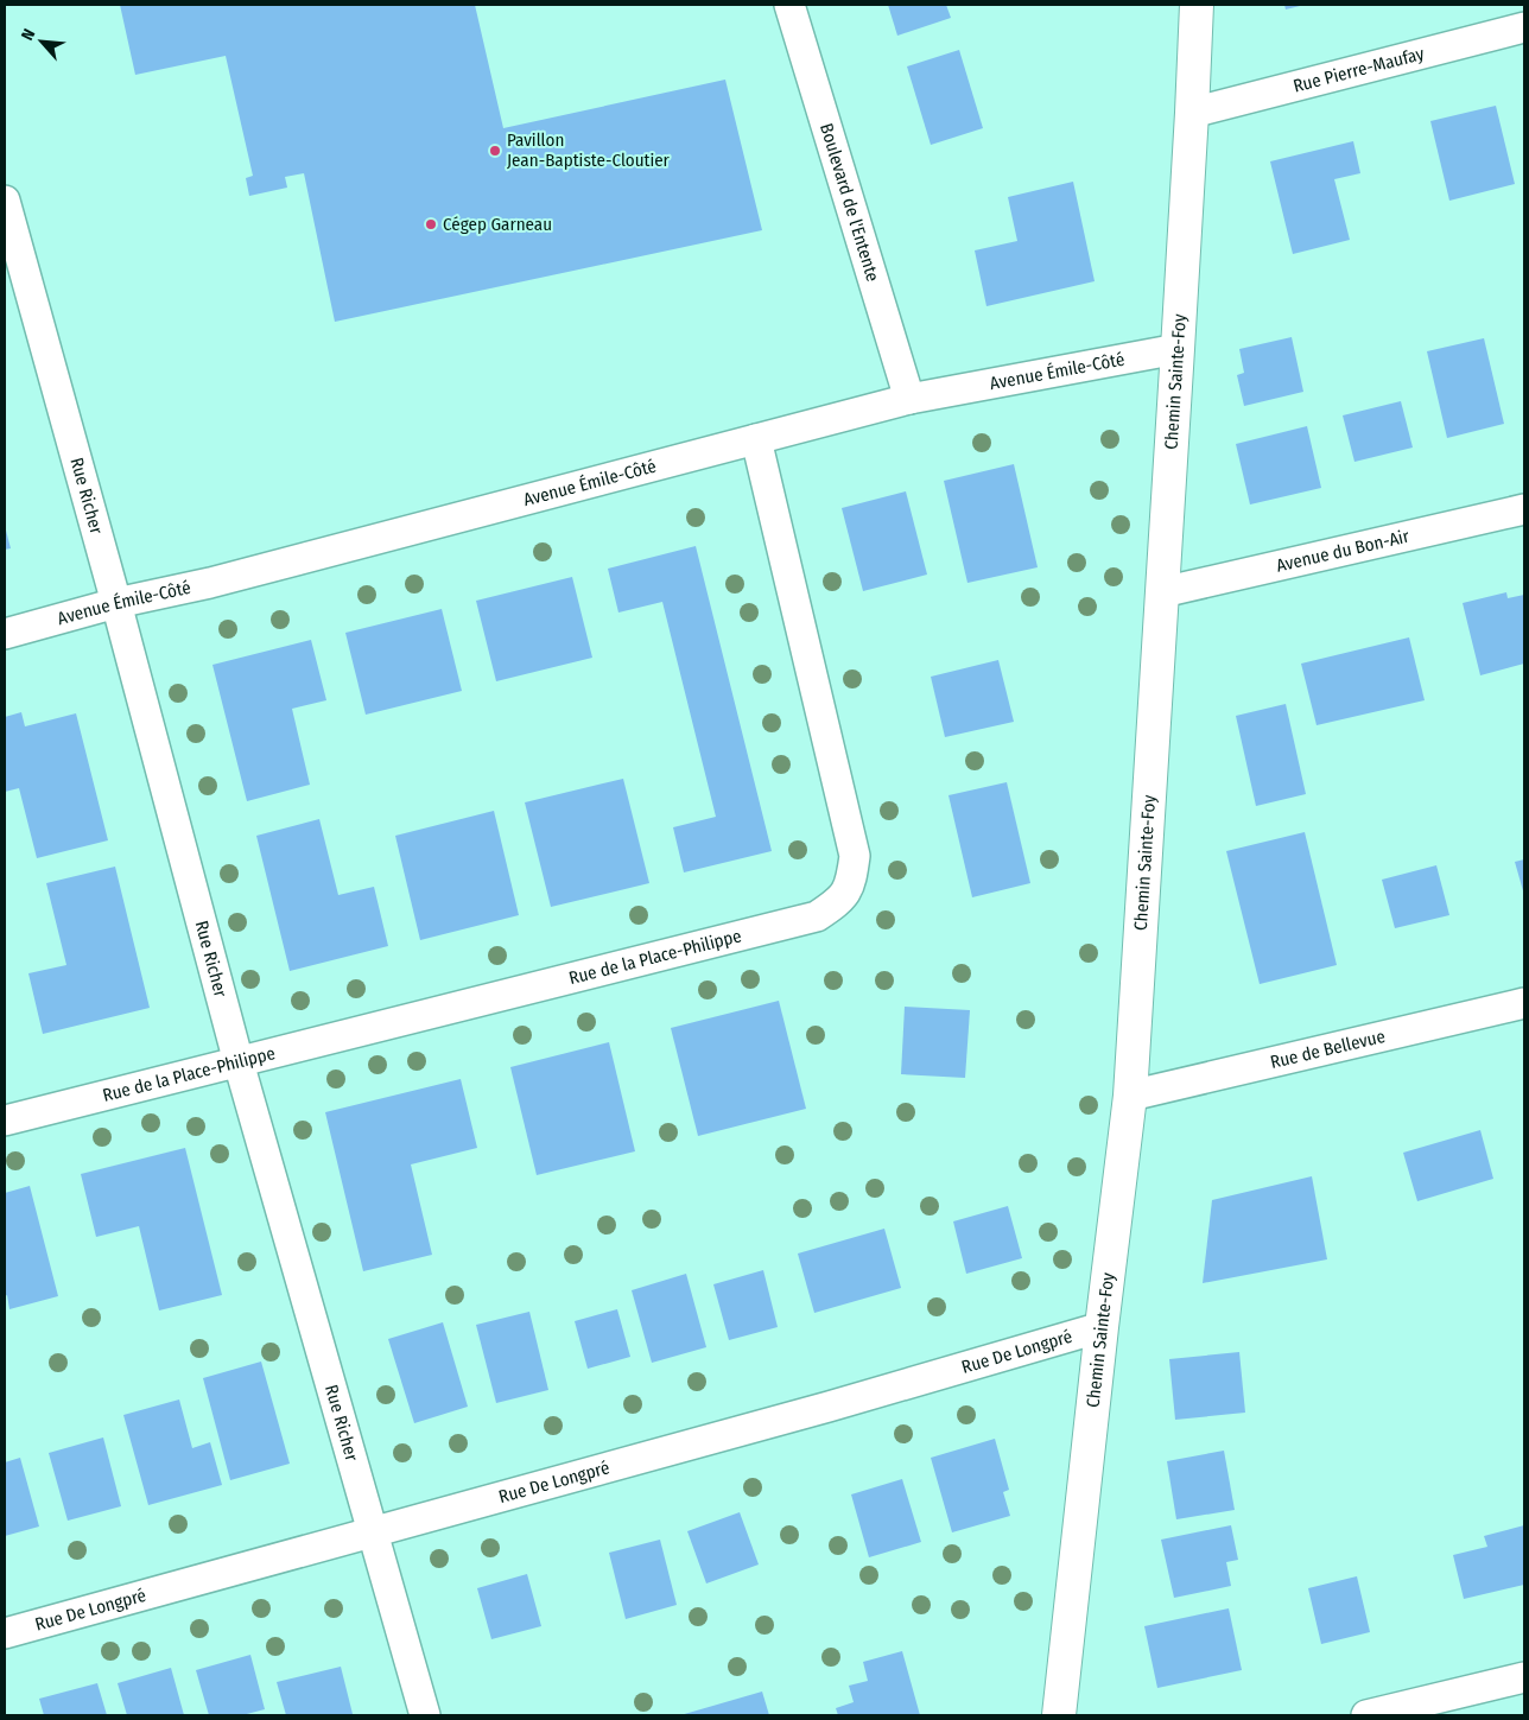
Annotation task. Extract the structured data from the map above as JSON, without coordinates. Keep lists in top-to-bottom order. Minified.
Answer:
{"streets":{"main road":["Chemin Sainte-Foy"],"street":["Rue Pierre-Maufay","Boulevard de l'Entente","Avenue Émile-Côté","Rue Richer","Avenue du Bon-Air","Rue de la Place-Philippe","Rue de Bellevue","Rue De Longpré"]},"crossings":[["Rue Pierre-Maufay","Chemin Sainte-Foy"],["Boulevard de l'Entente","Avenue Émile-Côté"],["Avenue Émile-Côté","Chemin Sainte-Foy"],["Avenue Émile-Côté","Rue Richer"],["Avenue Émile-Côté","Rue de la Place-Philippe"],["Chemin Sainte-Foy","Avenue du Bon-Air"],["Chemin Sainte-Foy","Rue de Bellevue"],["Chemin Sainte-Foy","Rue De Longpré"],["Rue Richer","Rue de la Place-Philippe"],["Rue Richer","Rue De Longpré"]],"places":["Pavillon Jean-Baptiste-Cloutier","Cégep Garneau"],"north":"top left"}
